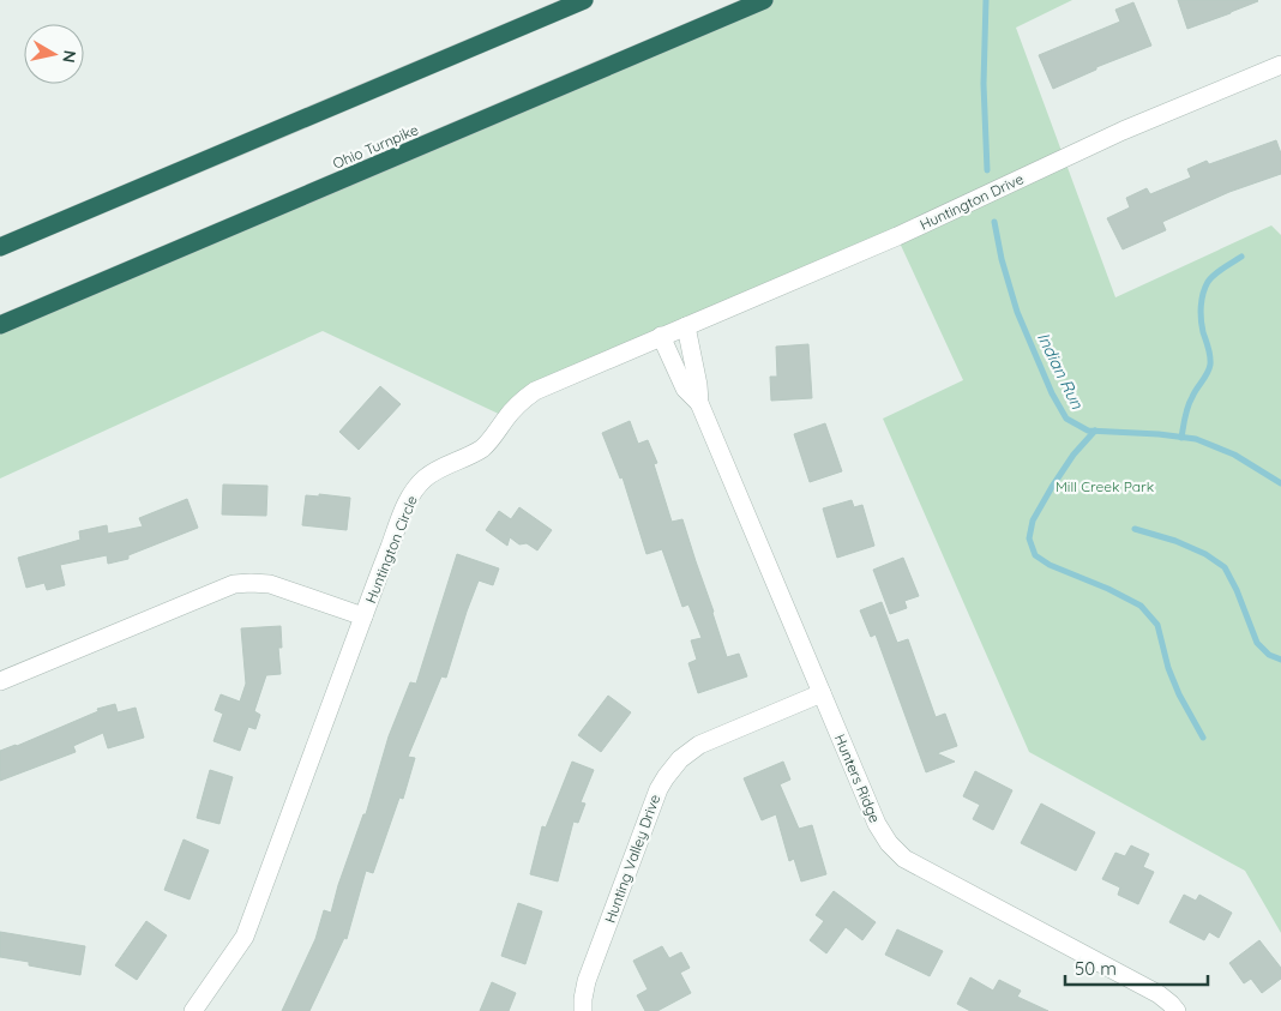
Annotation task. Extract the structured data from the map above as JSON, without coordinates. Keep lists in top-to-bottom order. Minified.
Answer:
{"streets":{"highway":["Ohio Turnpike"],"street":["Huntington Drive","Huntington Circle","Hunters Ridge","Hunting Valley Drive"]},"crossings":[["Huntington Drive","Huntington Circle"],["Huntington Drive","Hunters Ridge"],["Huntington Circle","Hunters Ridge"],["Hunters Ridge","Hunting Valley Drive"]],"water":["Indian Run"],"parks":["Mill Creek Park"],"scale_bar":"50 m","north":"right"}
